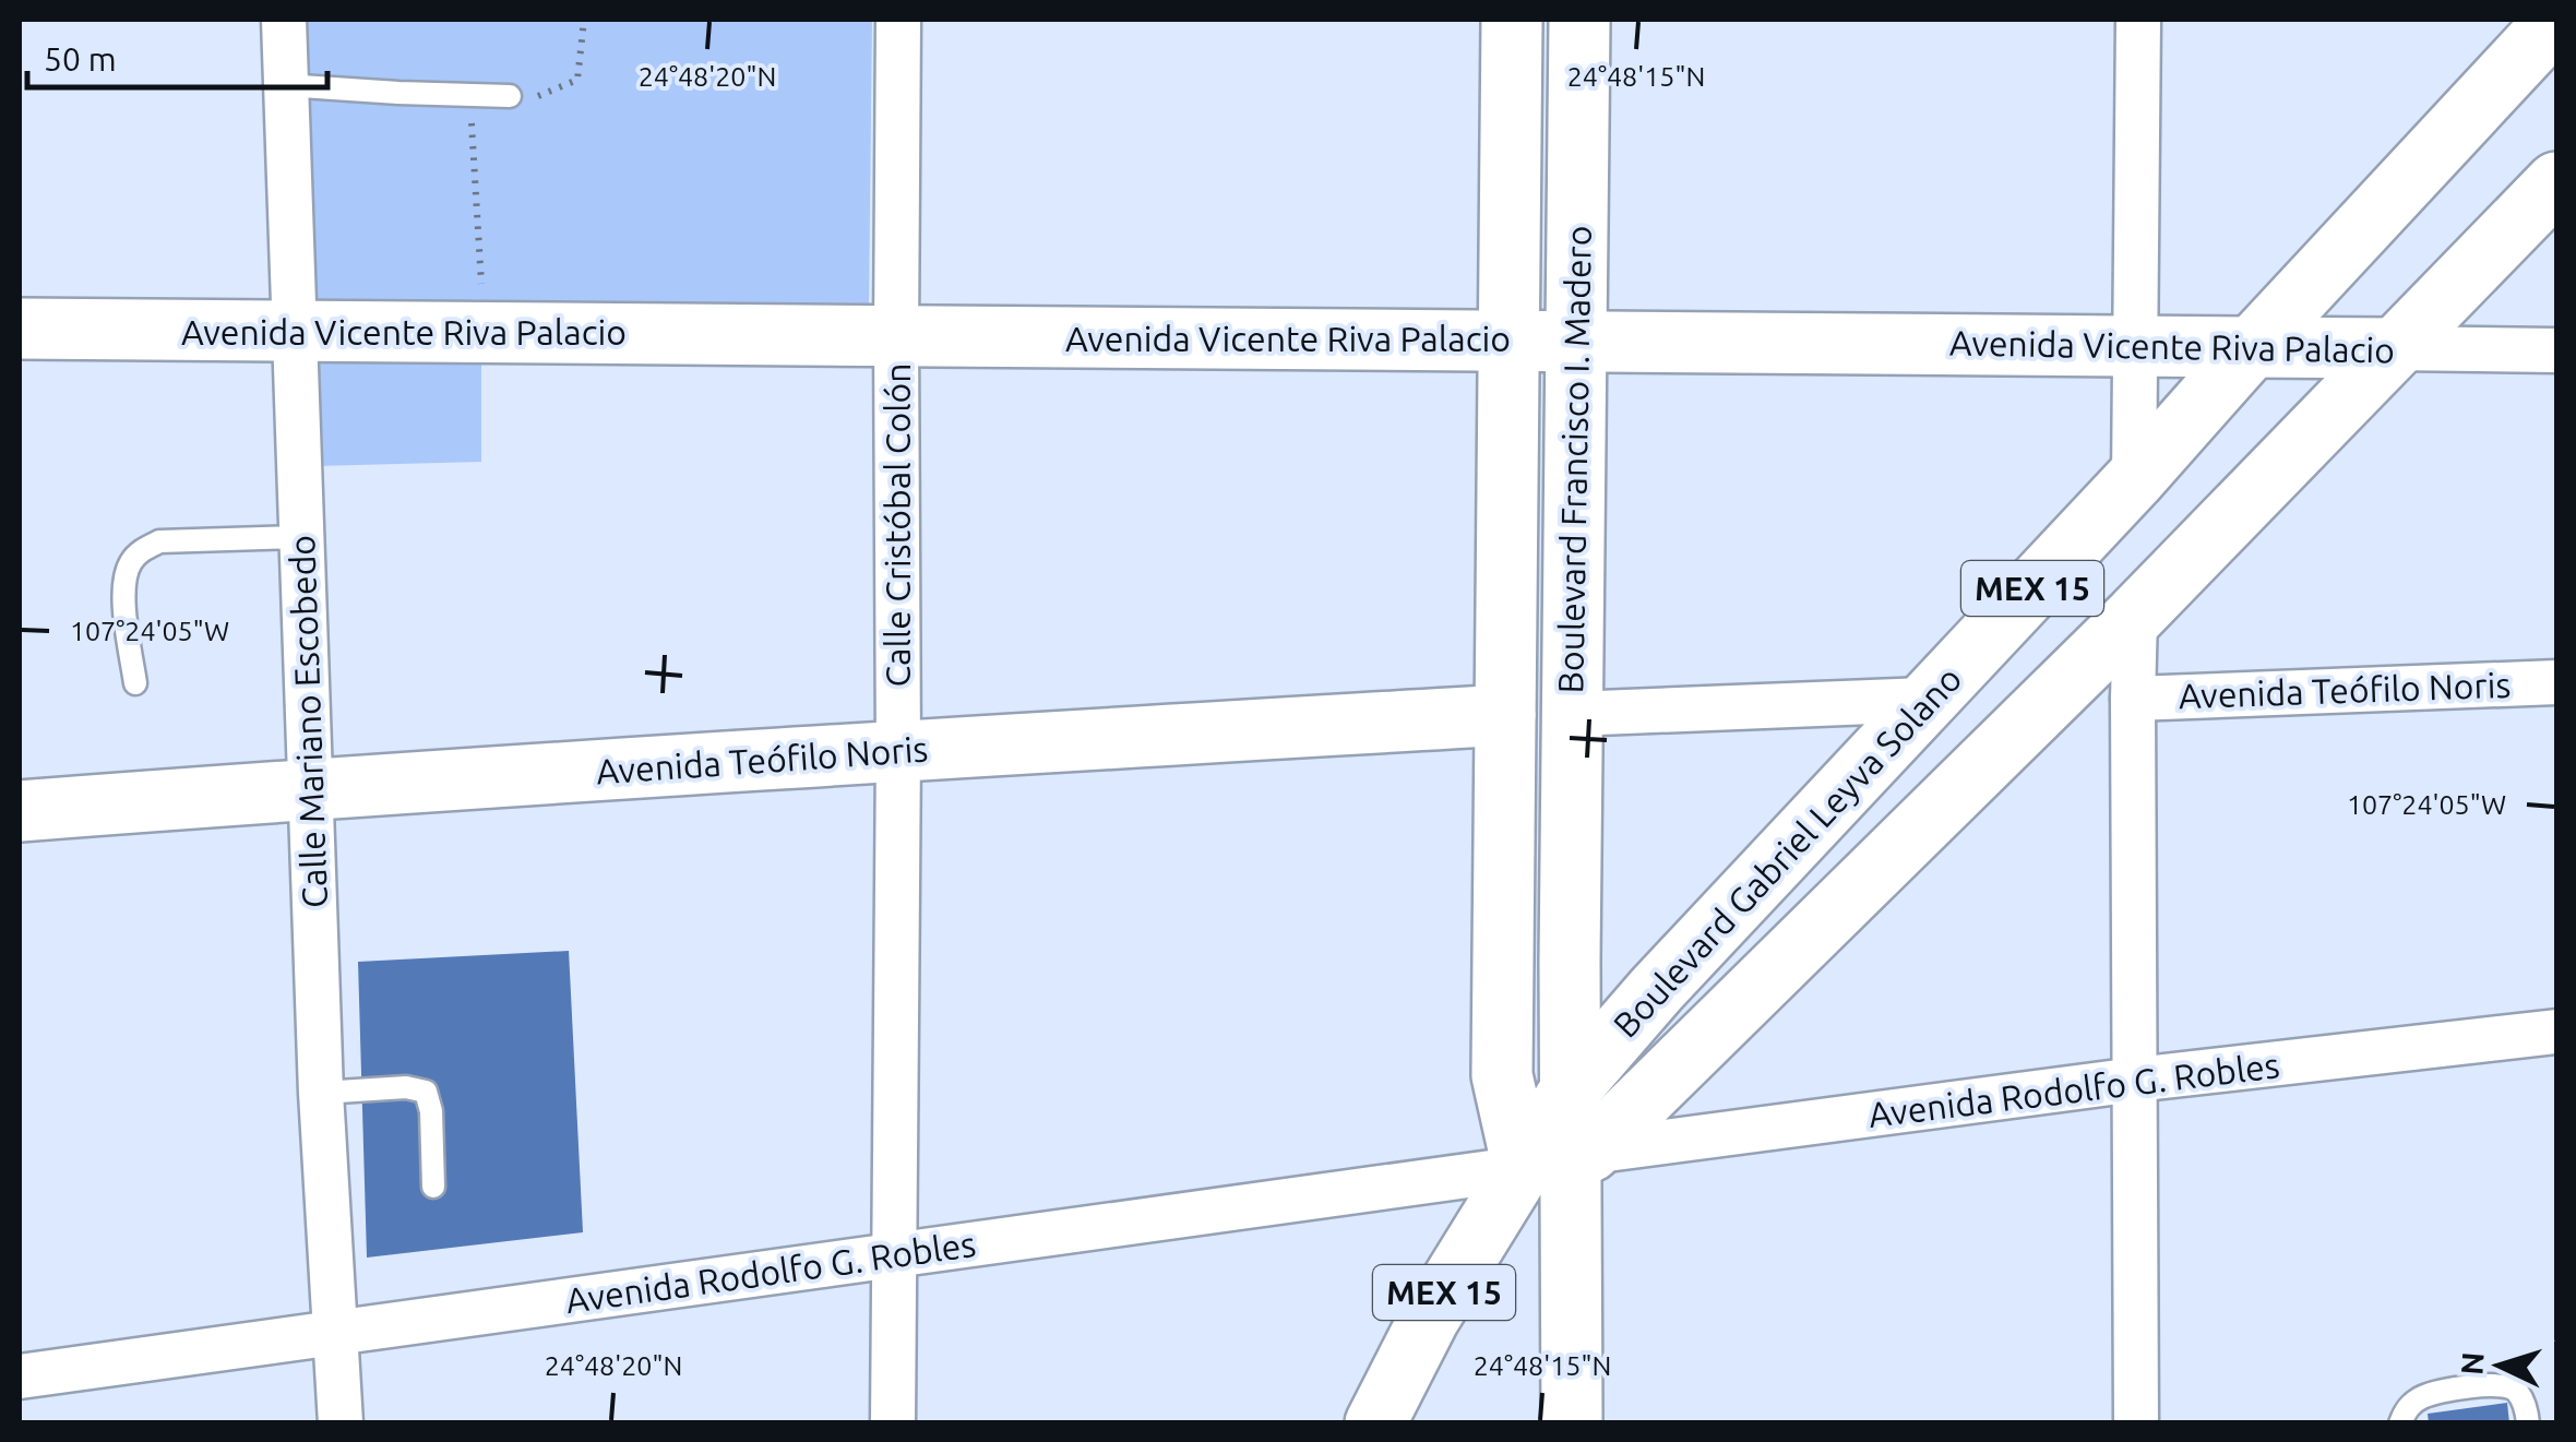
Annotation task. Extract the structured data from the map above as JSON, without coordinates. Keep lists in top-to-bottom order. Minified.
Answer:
{"streets":{"main road":["Avenida Vicente Riva Palacio","Boulevard Francisco I. Madero","MEX 15","Avenida Teófilo Noris","Boulevard Gabriel Leyva Solano"],"street":["Calle Cristóbal Colón","Calle Mariano Escobedo","Avenida Rodolfo G. Robles"]},"crossings":[["Avenida Vicente Riva Palacio","Boulevard Francisco I. Madero"],["Avenida Vicente Riva Palacio","Calle Cristóbal Colón"],["Avenida Vicente Riva Palacio","Calle Mariano Escobedo"],["Avenida Vicente Riva Palacio","Boulevard Gabriel Leyva Solano"],["Boulevard Francisco I. Madero","Avenida Teófilo Noris"],["Boulevard Francisco I. Madero","Boulevard Gabriel Leyva Solano"],["Boulevard Francisco I. Madero","Avenida Rodolfo G. Robles"],["Calle Cristóbal Colón","Avenida Teófilo Noris"],["Calle Cristóbal Colón","Avenida Rodolfo G. Robles"],["Avenida Teófilo Noris","Calle Mariano Escobedo"],["Calle Mariano Escobedo","Avenida Rodolfo G. Robles"],["Boulevard Gabriel Leyva Solano","Avenida Rodolfo G. Robles"]],"scale_bar":"50 m","north":"left","coordinates":["24°48'20\"N","24°48'15\"N","107°24'05\"W"]}
